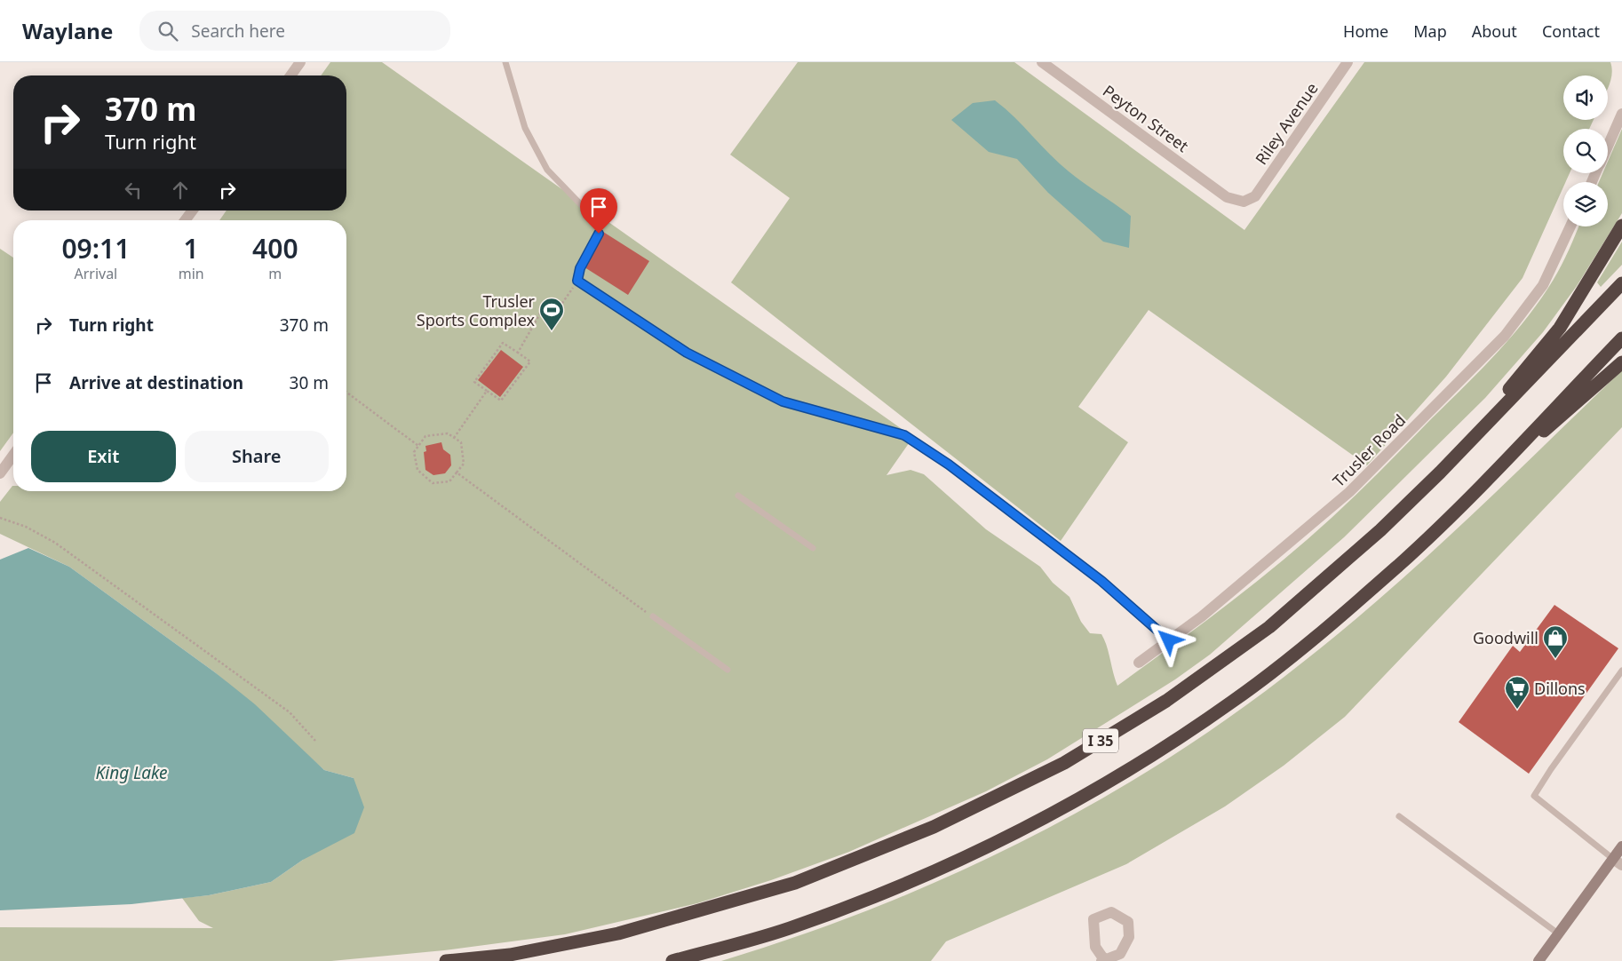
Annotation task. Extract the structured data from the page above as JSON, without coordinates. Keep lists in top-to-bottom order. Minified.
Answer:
{"streets":{"highway":["I 35"],"street":["Peyton Street","Riley Avenue","Trusler Road"]},"crossings":[["Peyton Street","Riley Avenue"]],"water":["King Lake"],"places":{"sports":["Trusler Sports Complex"],"shop":["Goodwill"],"supermarket":["Dillons"]},"page":{"header":"Waylane","search":"Search here","nav":["Home","Map","About","Contact"],"turn":["370 m","Turn right"],"eta":["09:11","Arrival","1","min","400","m"],"list":[{"name":"Turn right","value":"370 m"},{"name":"Arrive at destination","value":"30 m"}],"buttons":["Exit","Share"]}}
